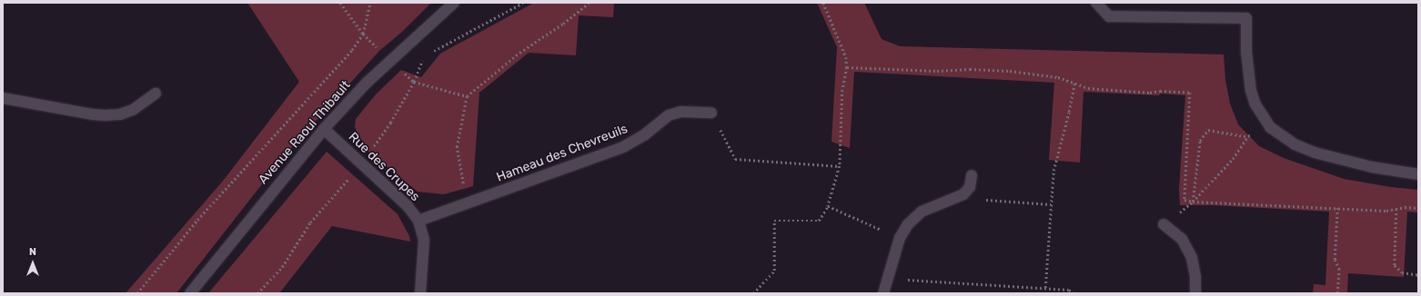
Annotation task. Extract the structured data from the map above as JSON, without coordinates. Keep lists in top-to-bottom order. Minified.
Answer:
{"streets":{"street":["Avenue Raoul Thibault","Hameau des Chevreuils","Rue des Crupes"]},"crossings":[["Avenue Raoul Thibault","Rue des Crupes"],["Hameau des Chevreuils","Rue des Crupes"]],"north":"top"}
